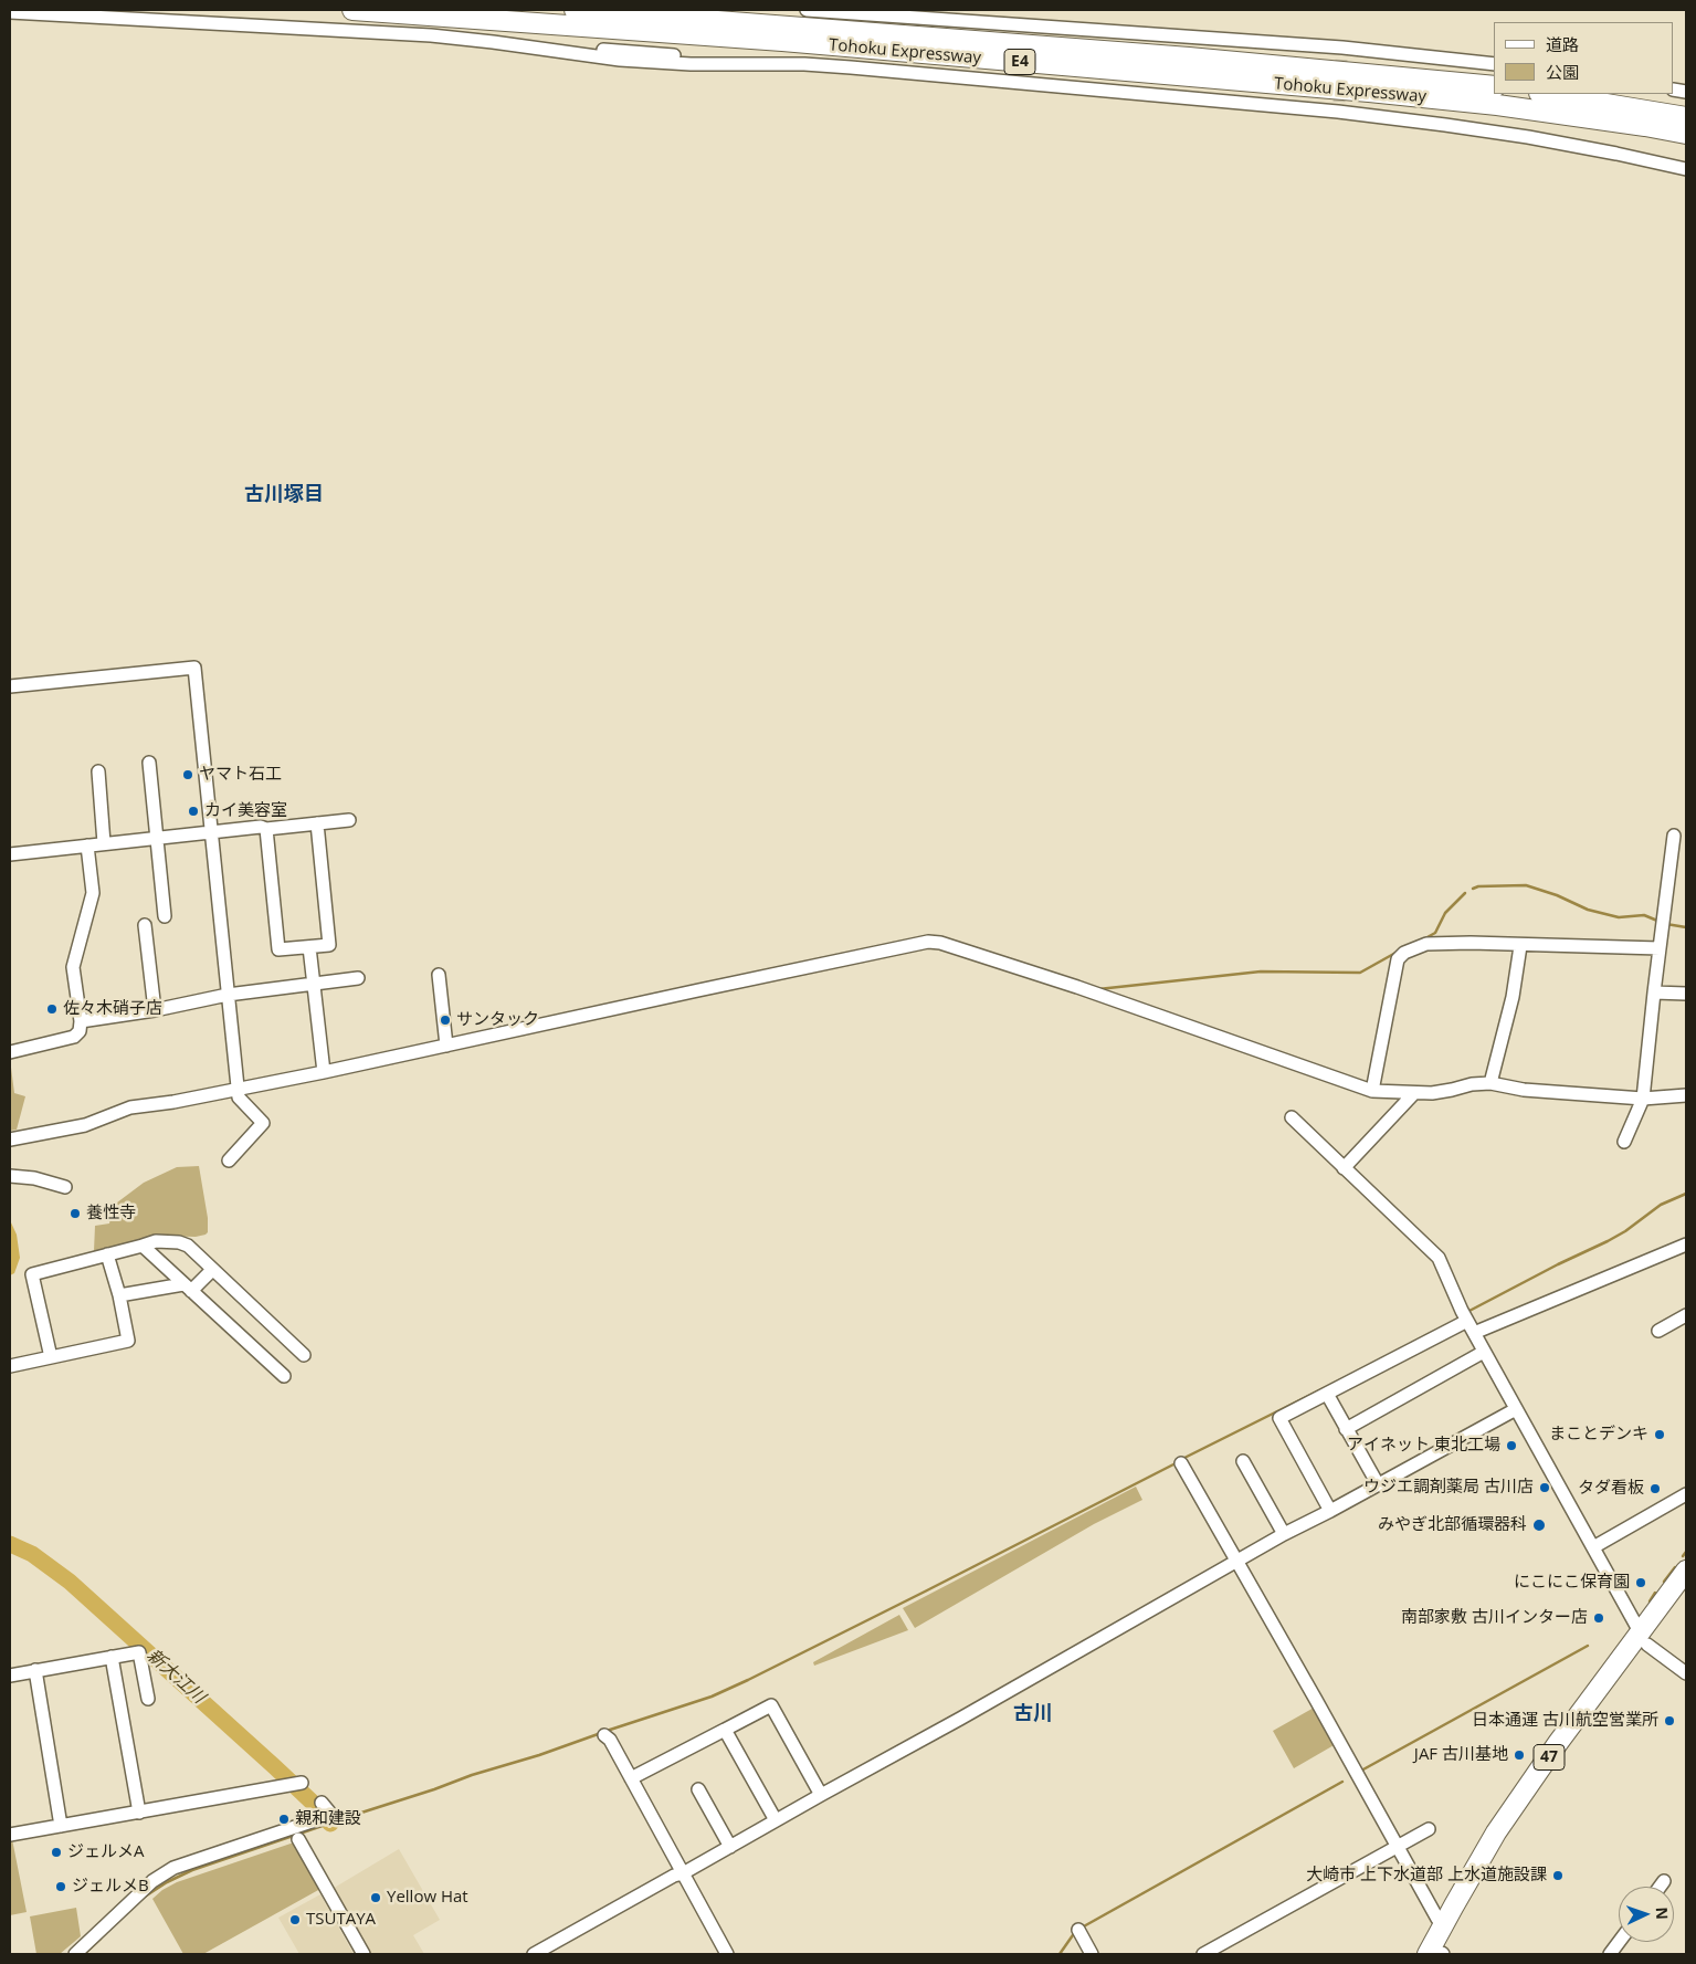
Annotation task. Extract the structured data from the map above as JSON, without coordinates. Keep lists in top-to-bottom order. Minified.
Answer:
{"streets":{"highway":["Tohoku Expressway","E4","47"]},"districts":["古川塚目","古川"],"water":["新大江川"],"places":["ヤマト石工","カイ美容室","佐々木硝子店","サンタック","養性寺","まことデンキ","アイネット 東北工場","ウジエ調剤薬局 古川店","タダ看板","みやぎ北部循環器科","にこにこ保育園","南部家敷 古川インター店","日本通運 古川航空営業所","JAF 古川基地","親和建設","ジェルメA","大崎市 上下水道部 上水道施設課","ジェルメB","Yellow Hat","TSUTAYA"],"legend":["道路","公園"],"north":"right"}
